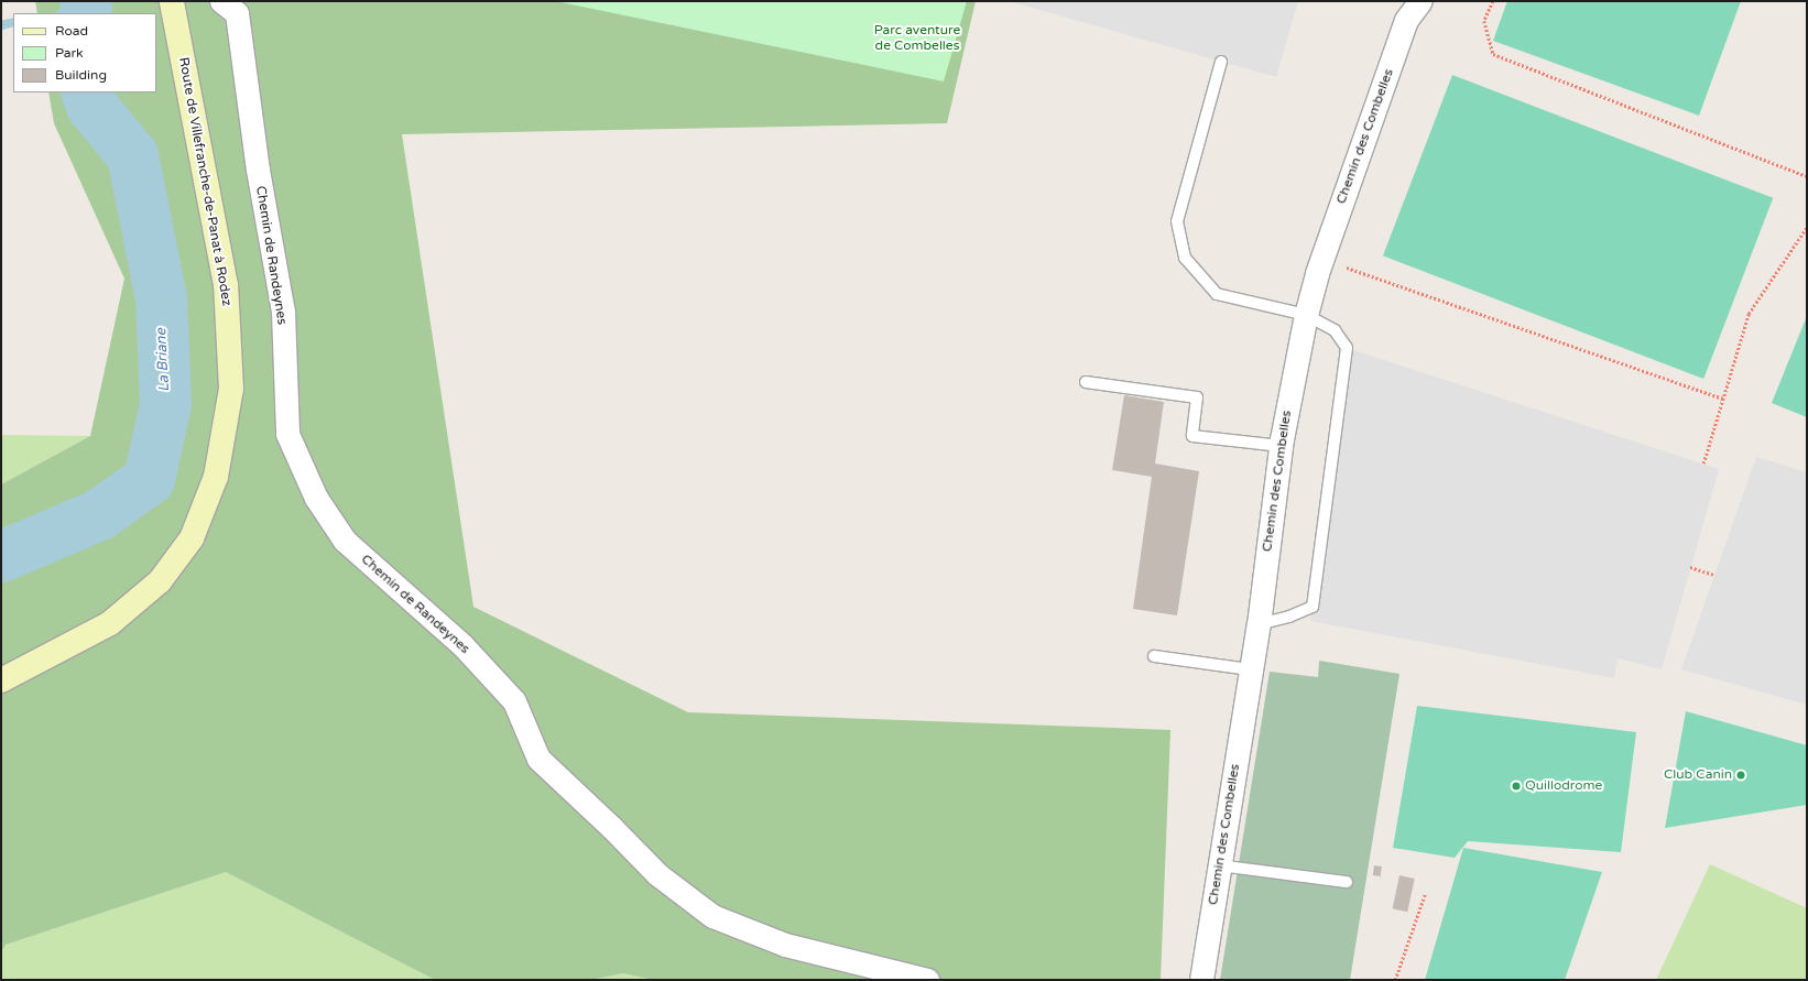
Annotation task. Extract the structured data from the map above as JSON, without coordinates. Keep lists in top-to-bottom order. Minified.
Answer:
{"streets":{"main road":["Route de Villefranche-de-Panat à Rodez"],"street":["Chemin des Combelles","Chemin de Randeynes"]},"water":["La Briane"],"parks":["Parc aventure de Combelles"],"places":["Club Canin","Quillodrome"],"legend":["Road","Park","Building"]}
